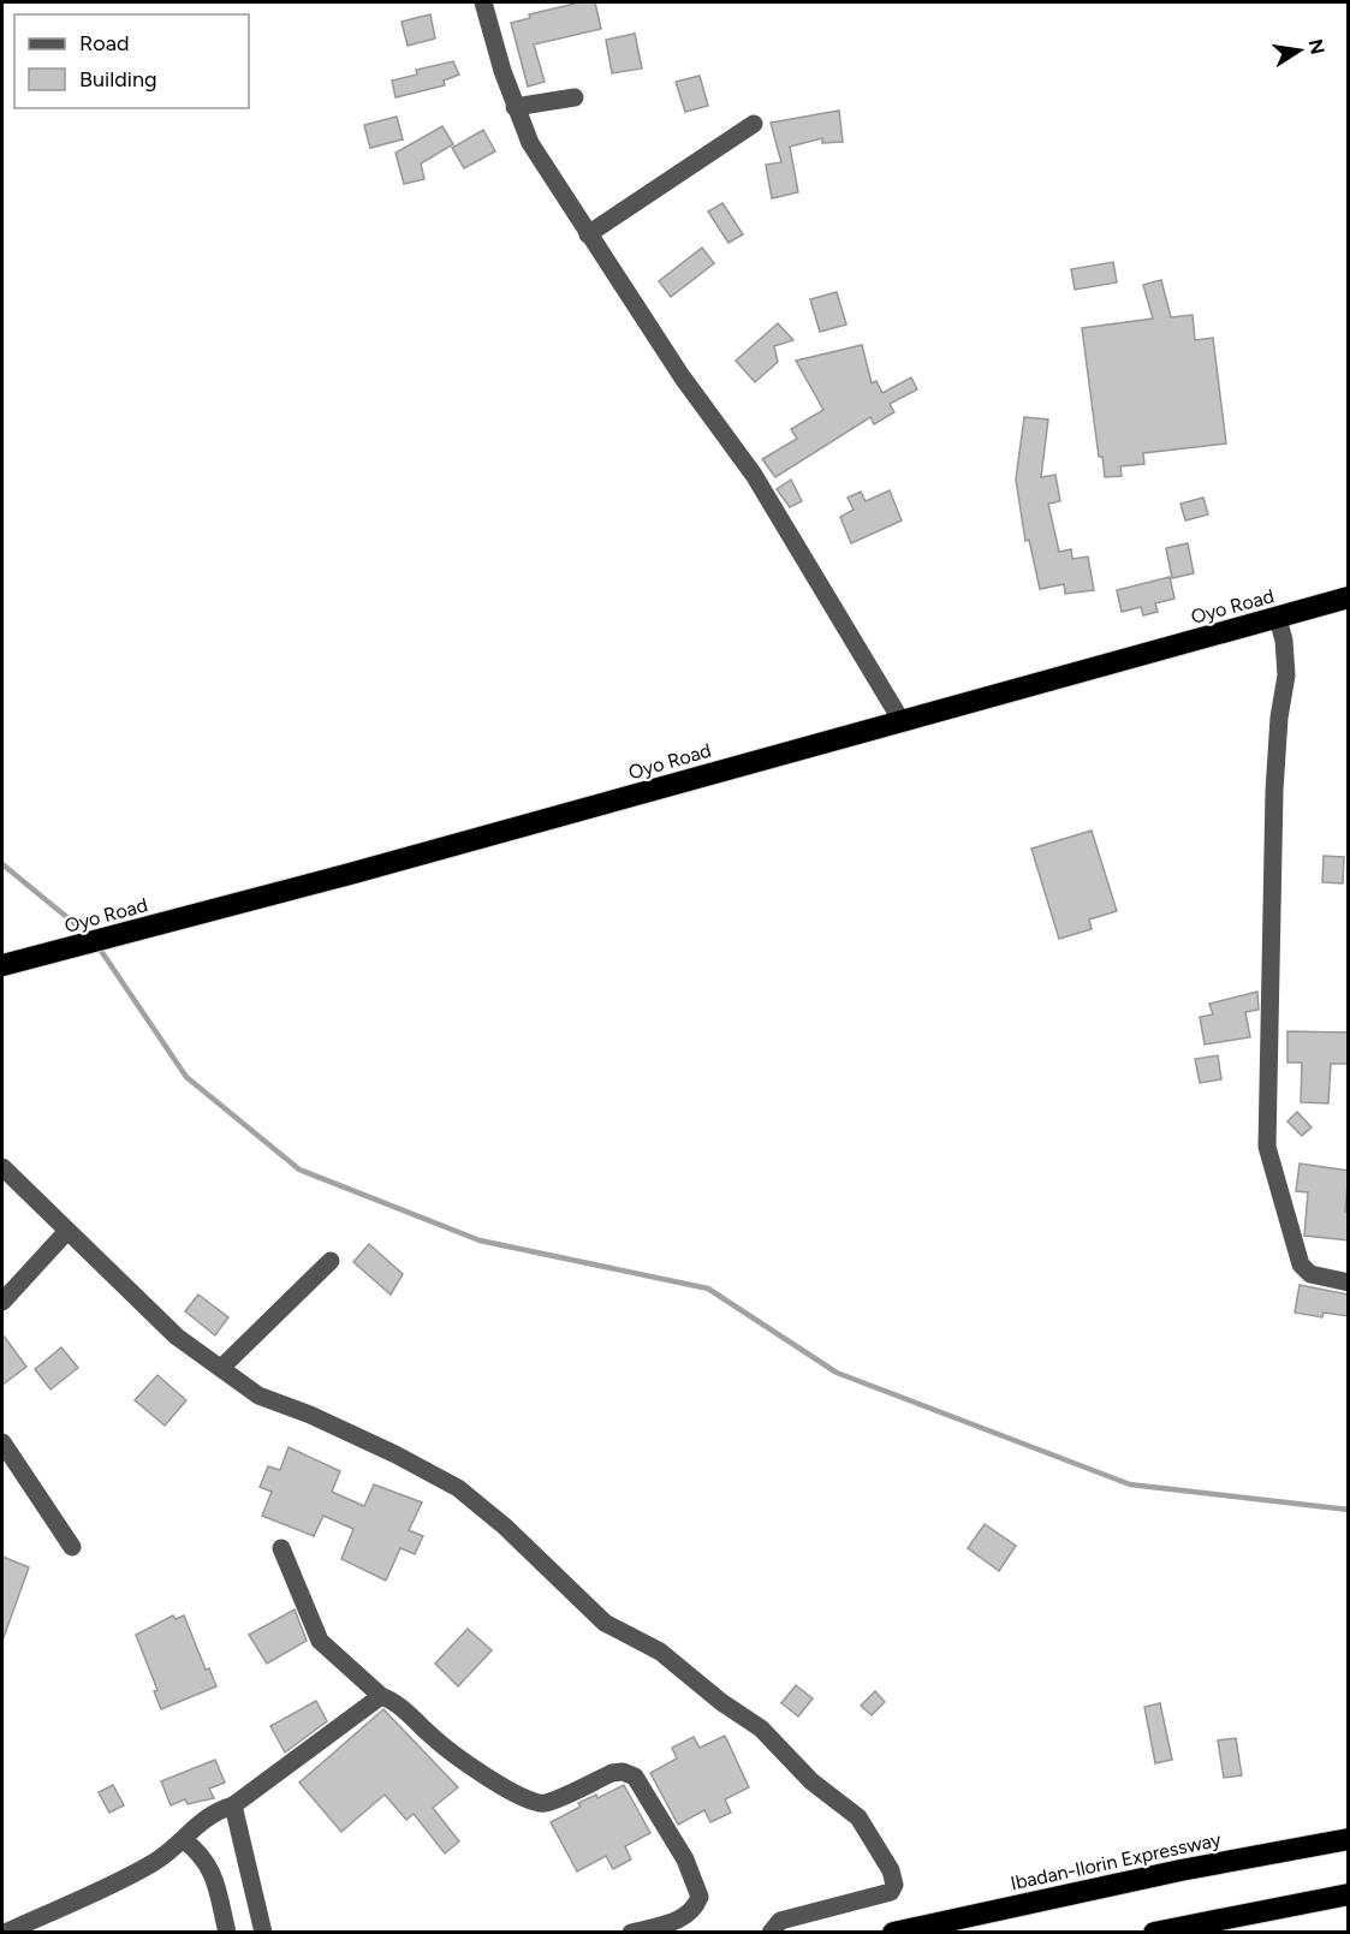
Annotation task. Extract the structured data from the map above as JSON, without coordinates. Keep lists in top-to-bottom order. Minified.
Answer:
{"streets":{"highway":["Oyo Road","Ibadan-Ilorin Expressway"]},"legend":["Road","Building"],"north":"right"}
